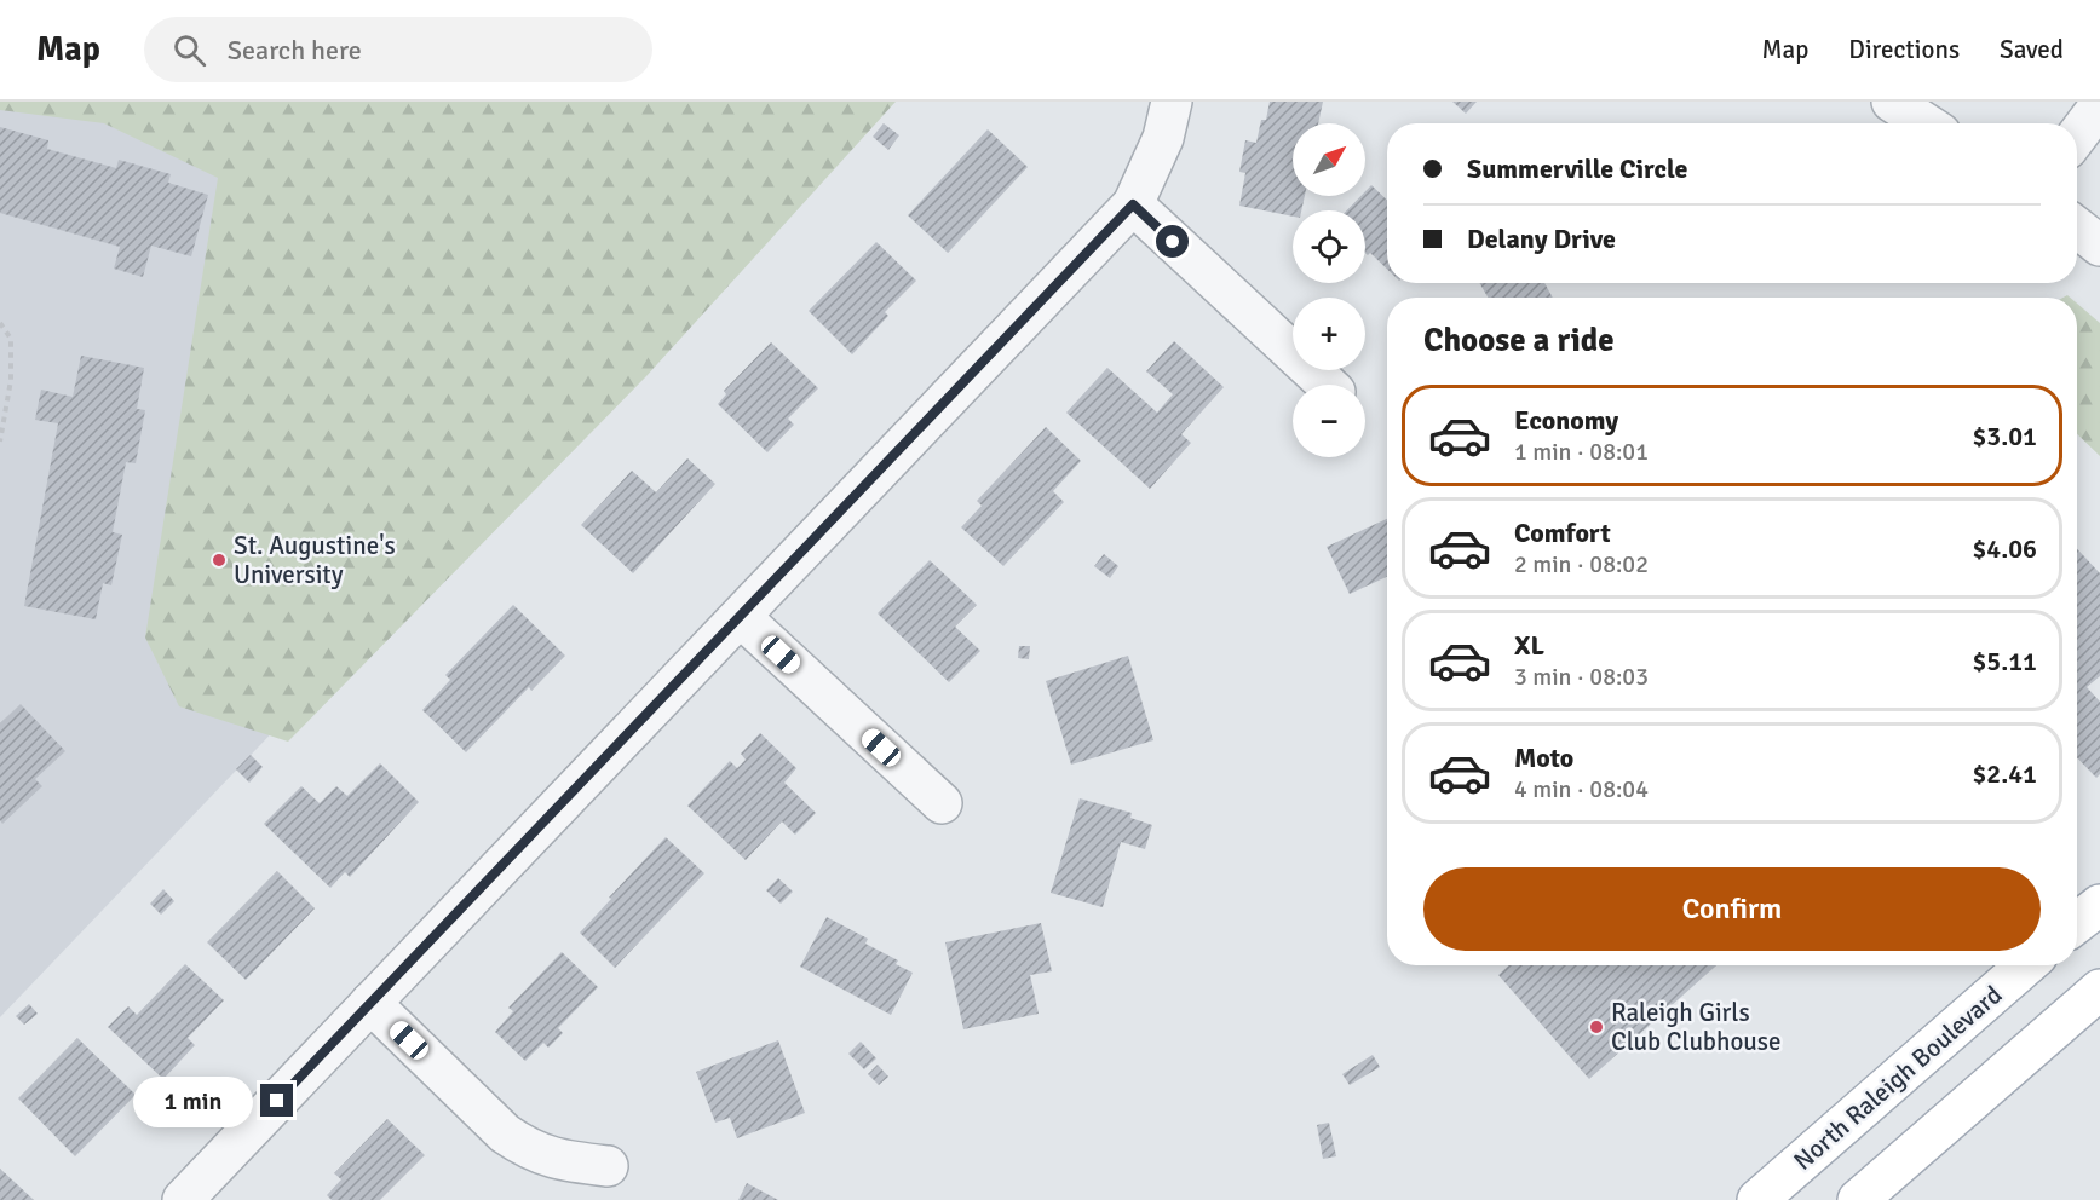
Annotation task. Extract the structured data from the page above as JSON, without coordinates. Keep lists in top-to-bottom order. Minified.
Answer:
{"streets":{"main road":["North Raleigh Boulevard"]},"places":["St. Augustine's University","Raleigh Girls Club Clubhouse"],"north":"top right","page":{"header":"Map","search":"Search here","nav":["Map","Directions","Saved"],"map_buttons":["+","−"],"banner":["Summerville Circle","Delany Drive"],"heading":"Choose a ride","list":[{"name":"Economy","note":"1 min · 08:01","value":"$3.01"},{"name":"Comfort","note":"2 min · 08:02","value":"$4.06"},{"name":"XL","note":"3 min · 08:03","value":"$5.11"},{"name":"Moto","note":"4 min · 08:04","value":"$2.41"}],"buttons":"Confirm","bubble":"1 min"}}
